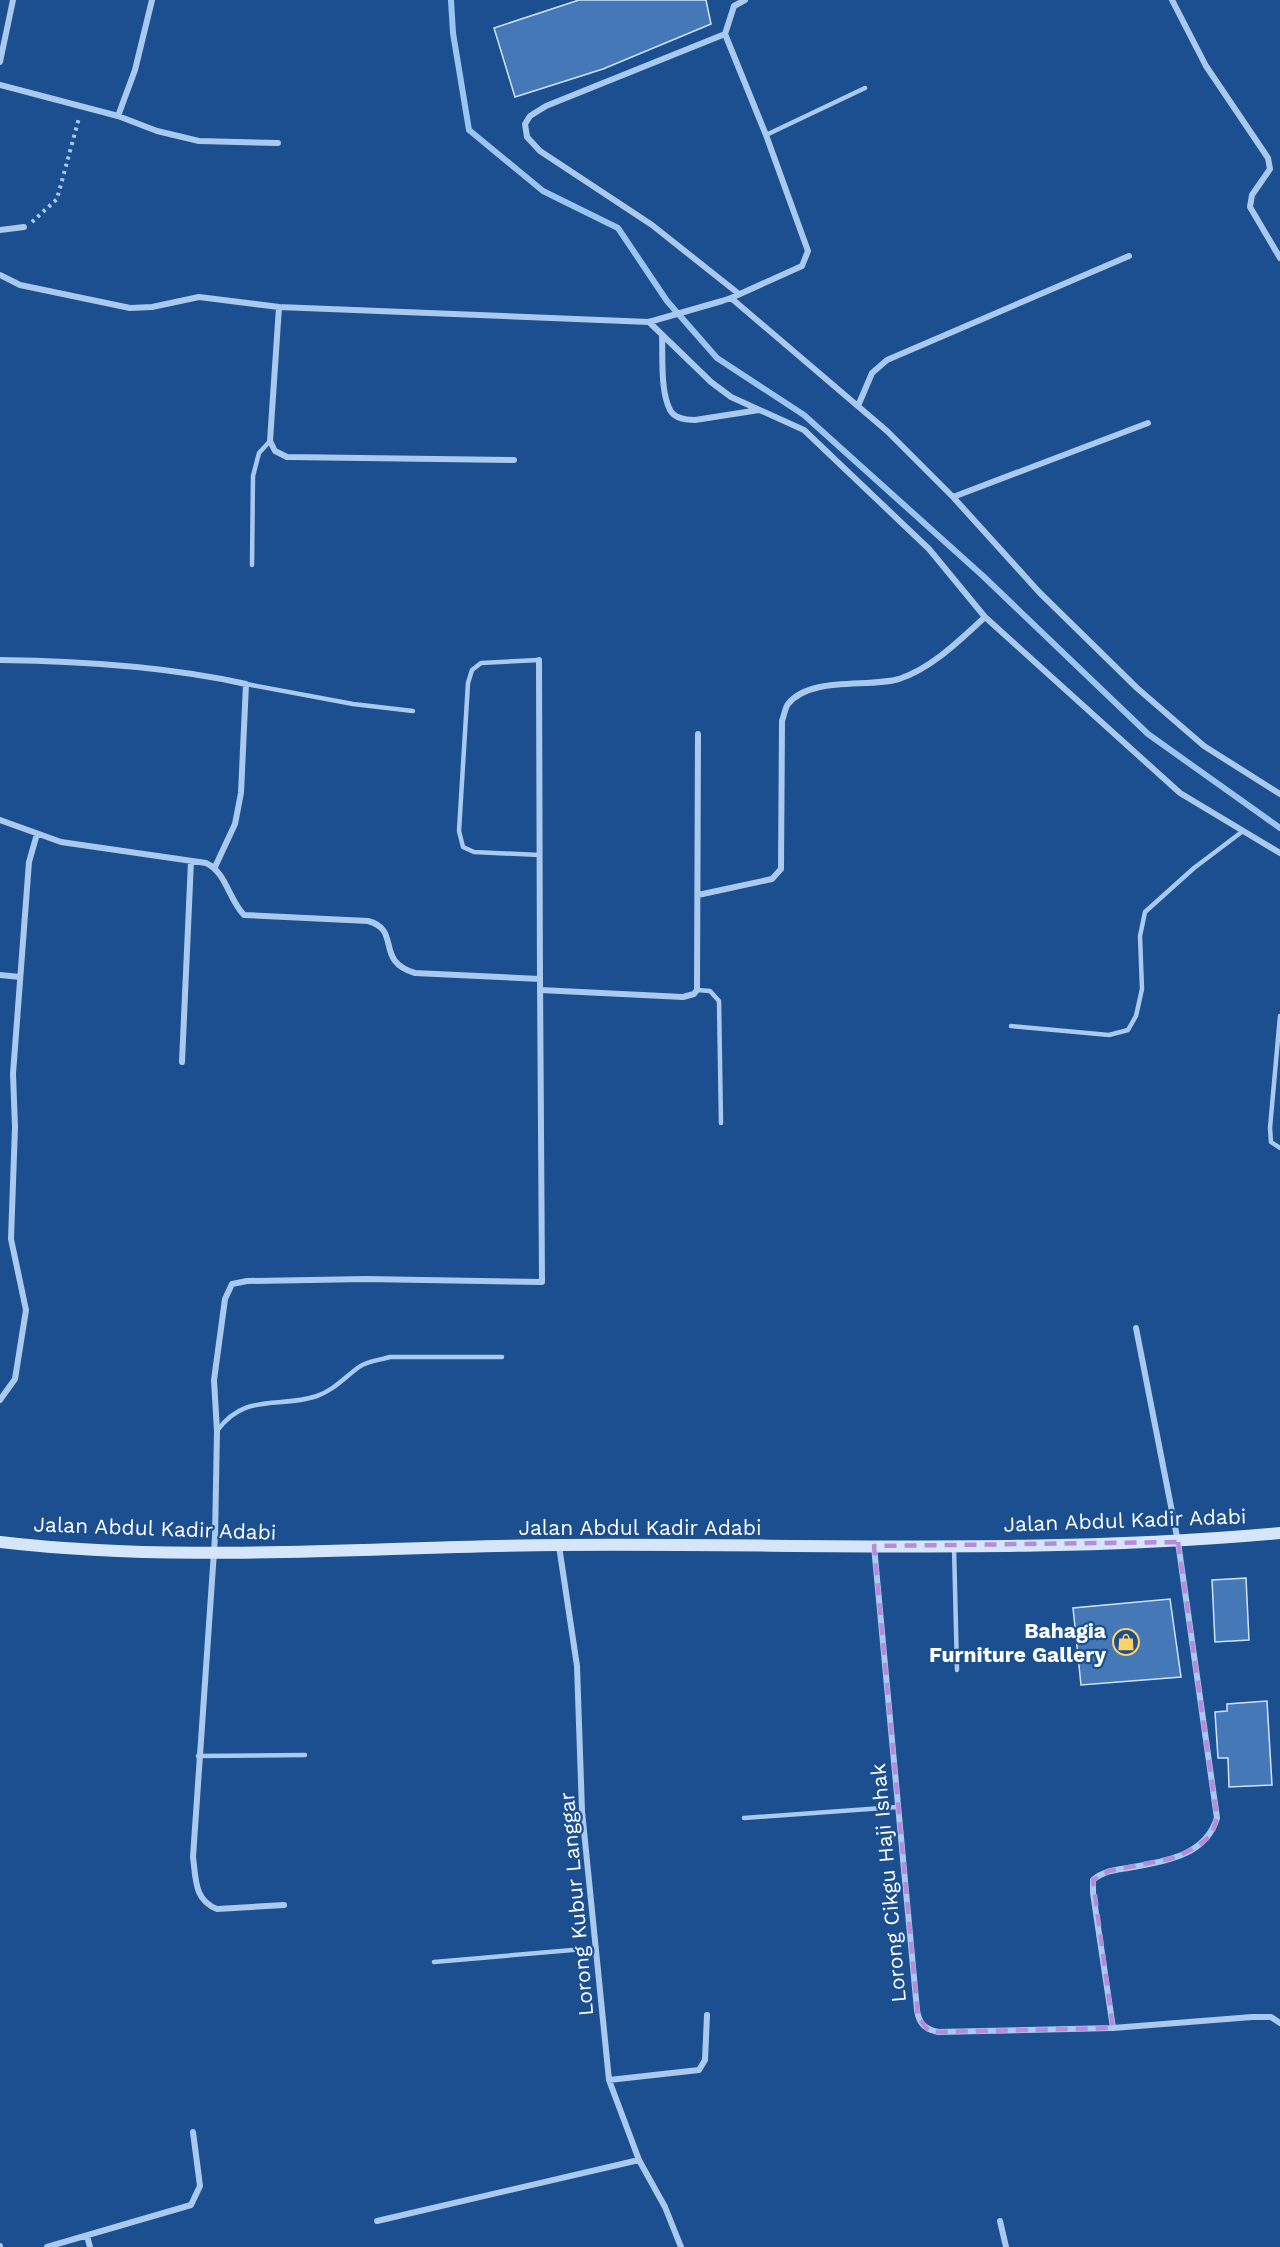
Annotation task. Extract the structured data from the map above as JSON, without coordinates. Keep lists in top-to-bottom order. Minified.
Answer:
{"streets":{"main road":["Jalan Abdul Kadir Adabi"],"street":["Lorong Cikgu Haji Ishak","Lorong Kubur Langgar"]},"crossings":[["Jalan Abdul Kadir Adabi","Lorong Cikgu Haji Ishak"],["Jalan Abdul Kadir Adabi","Lorong Kubur Langgar"]],"places":{"shop":["Bahagia Furniture Gallery"]}}
